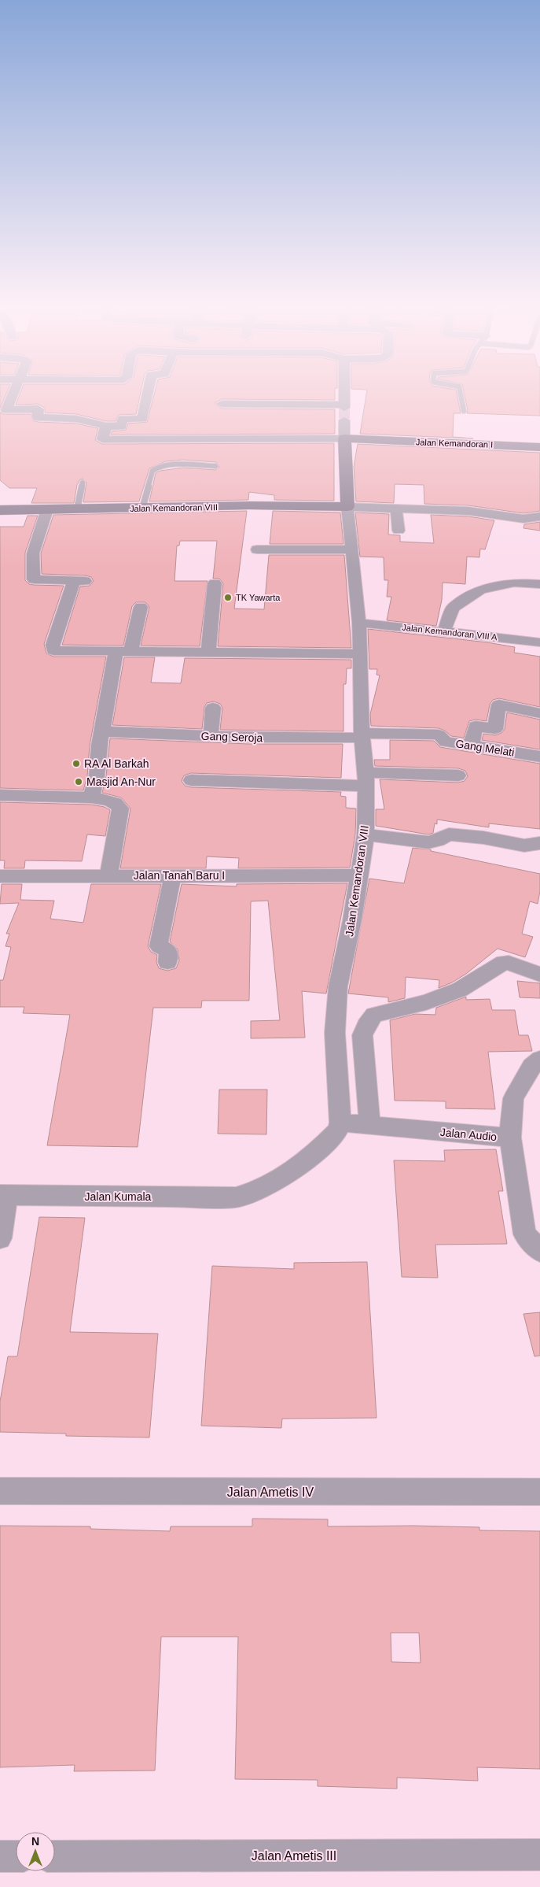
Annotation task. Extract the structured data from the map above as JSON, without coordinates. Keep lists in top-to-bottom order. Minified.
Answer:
{"streets":{"street":["Jalan Kemandoran I","Jalan Kemandoran VIII","Jalan Kemandoran VIII A","Gang Seroja","Gang Melati","Jalan Tanah Baru I","Jalan Audio","Jalan Kumala","Jalan Ametis IV","Jalan Ametis III"]},"crossings":[["Jalan Kemandoran I","Jalan Kemandoran VIII"],["Jalan Kemandoran VIII","Jalan Kemandoran VIII A"],["Jalan Kemandoran VIII","Gang Seroja"],["Jalan Kemandoran VIII","Gang Melati"],["Jalan Kemandoran VIII","Jalan Tanah Baru I"],["Jalan Kemandoran VIII","Jalan Audio"],["Jalan Kemandoran VIII","Jalan Kumala"],["Gang Seroja","Gang Melati"],["Jalan Audio","Jalan Kumala"]],"places":["TK Yawarta","RA Al Barkah","Masjid An-Nur"],"north":"top"}
